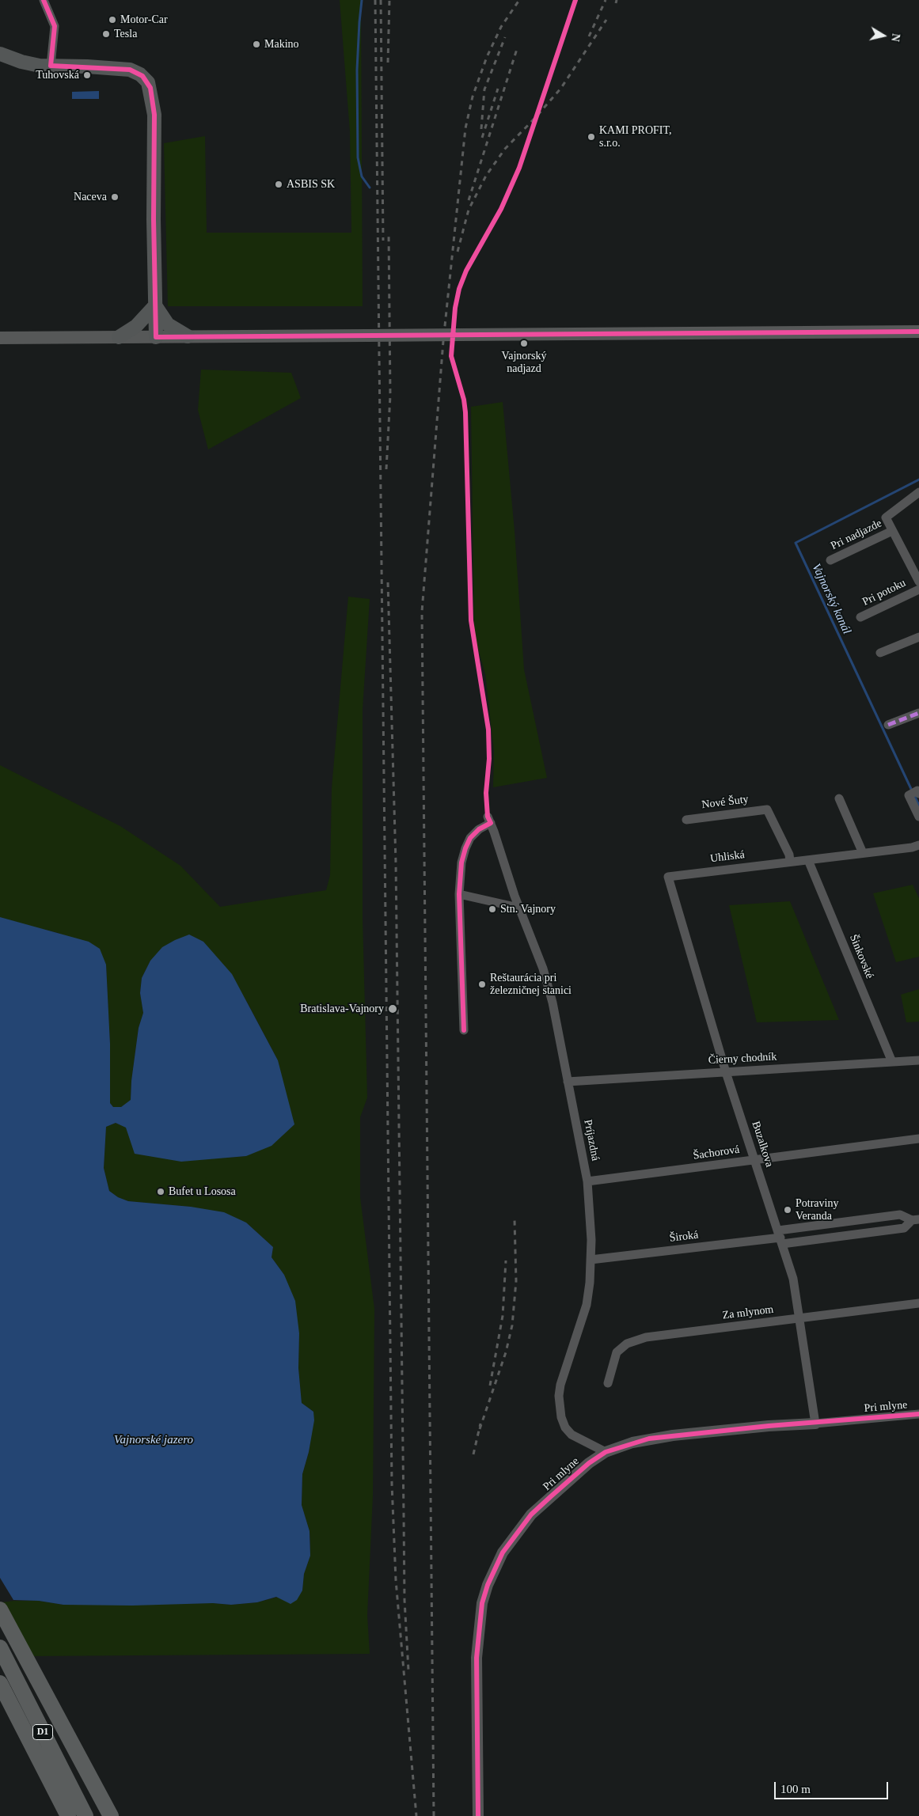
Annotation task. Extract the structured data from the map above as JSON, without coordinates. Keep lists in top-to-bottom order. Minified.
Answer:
{"streets":{"highway":["D1"],"street":["Pri nadjazde","Pri potoku","Nové Šuty","Uhliská","Šinkovské","Čierny chodník","Príjazdná","Buzalkova","Šachorová","Široká","Za mlynom","Pri mlyne"]},"crossings":[["Nové Šuty","Uhliská"],["Uhliská","Šinkovské"],["Uhliská","Buzalkova"],["Šinkovské","Čierny chodník"],["Čierny chodník","Príjazdná"],["Čierny chodník","Buzalkova"],["Príjazdná","Šachorová"],["Príjazdná","Široká"],["Príjazdná","Pri mlyne"],["Buzalkova","Šachorová"],["Buzalkova","Široká"],["Buzalkova","Za mlynom"],["Buzalkova","Pri mlyne"]],"water":["Vajnorský kanál","Vajnorské jazero"],"places":["Motor-Car","Tesla","Makino","Tuhovská","KAMI PROFIT, s.r.o.","ASBIS SK","Naceva","Vajnorský nadjazd","Stn. Vajnory","Reštaurácia pri železničnej stanici","Bratislava-Vajnory","Bufet u Lososa","Potraviny Veranda"],"scale_bar":"100 m","north":"right"}
